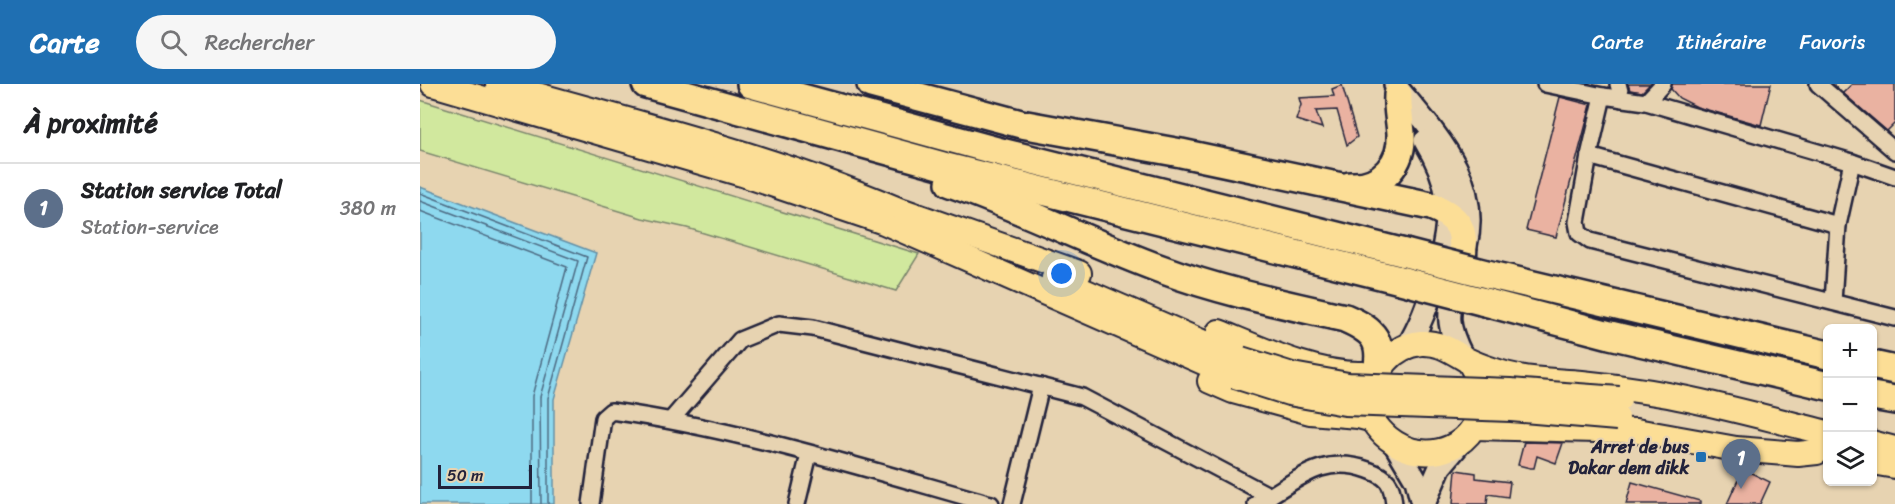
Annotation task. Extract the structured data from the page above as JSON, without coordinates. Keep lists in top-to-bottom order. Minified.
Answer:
{"places":{"transit":["Arret de bus Dakar dem dikk"]},"scale_bar":"50 m","page":{"header":"Carte","search":"Rechercher","nav":["Carte","Itinéraire","Favoris"],"heading":"À proximité","list":[{"mark":"1","name":"Station service Total","note":"Station-service","value":"380 m"}],"map_buttons":["+","−"],"pins":"1","scale":"50 m"}}
